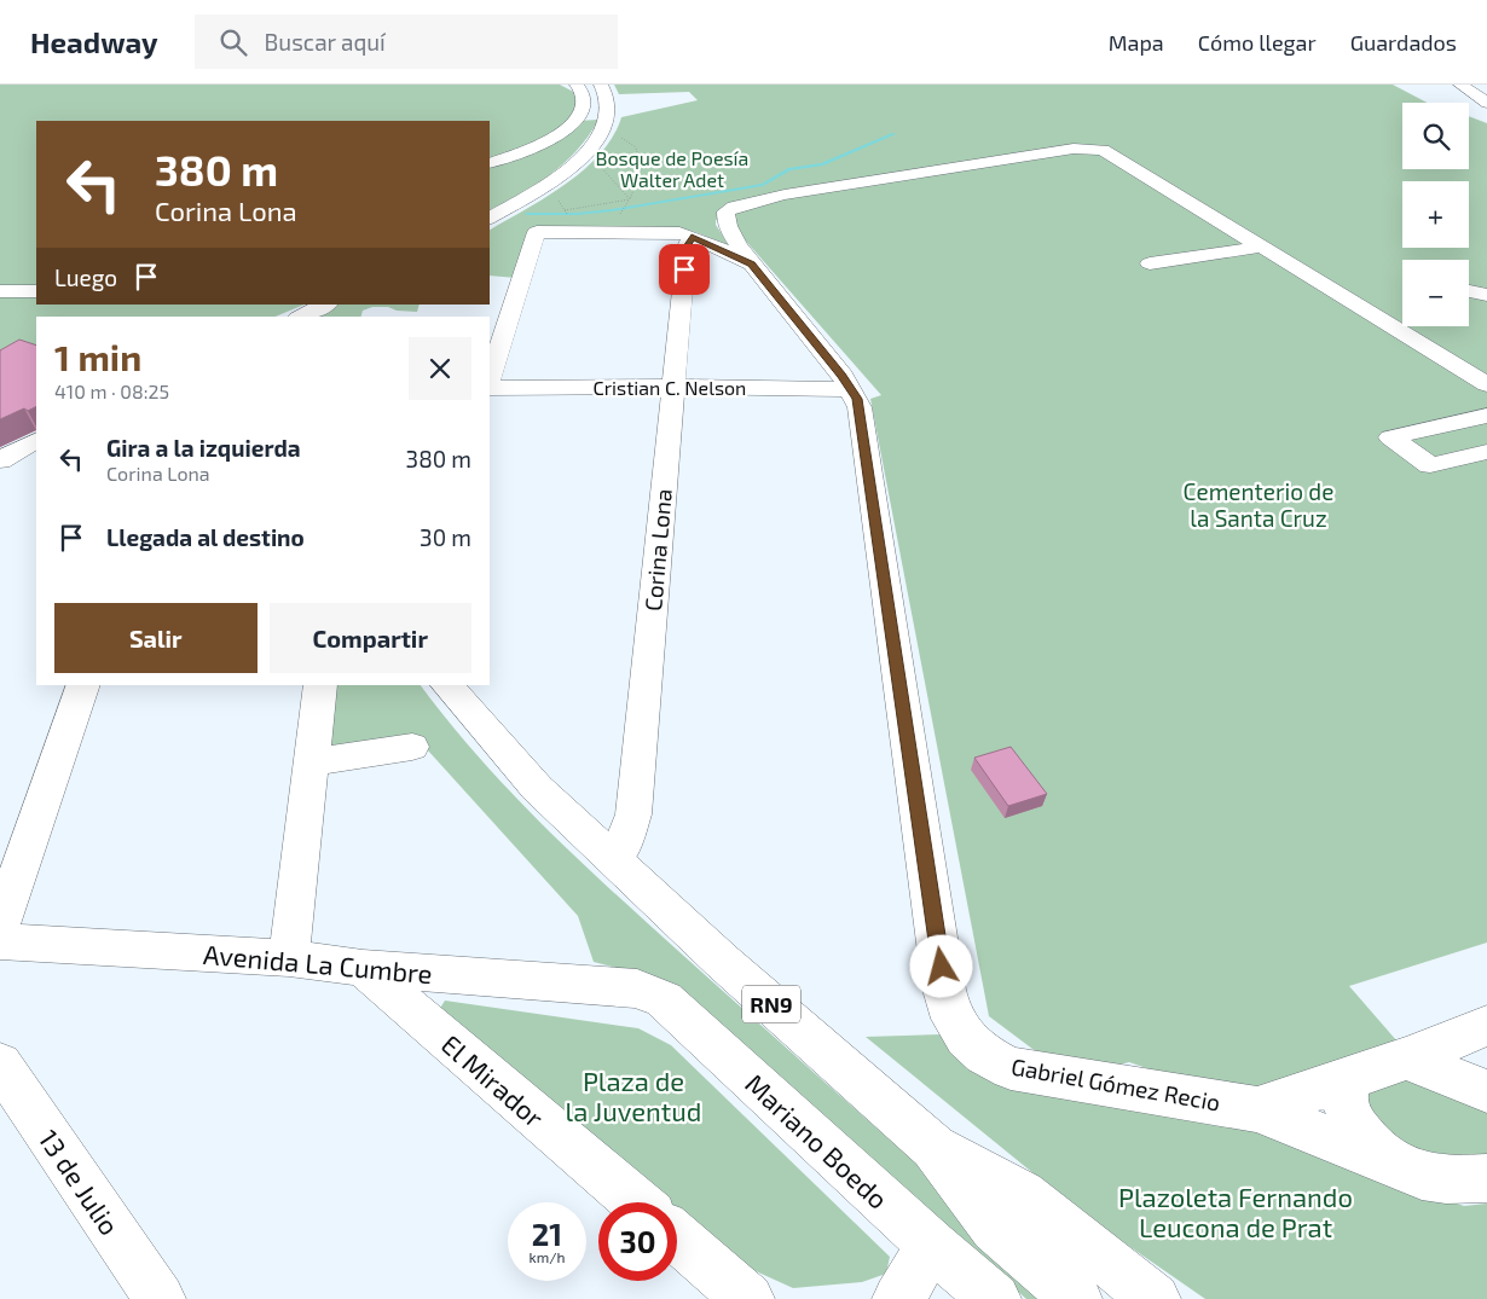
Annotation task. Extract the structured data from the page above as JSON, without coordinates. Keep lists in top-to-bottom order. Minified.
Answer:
{"streets":{"main road":["Cristian C. Nelson","Corina Lona","Avenida La Cumbre","RN9","El Mirador","Gabriel Gómez Recio","Mariano Boedo","13 de Julio"]},"crossings":[["Cristian C. Nelson","Corina Lona"],["Cristian C. Nelson","Gabriel Gómez Recio"],["Corina Lona","RN9"],["Corina Lona","Gabriel Gómez Recio"],["Avenida La Cumbre","El Mirador"],["Avenida La Cumbre","Mariano Boedo"]],"parks":["Bosque de Poesía Walter Adet","Cementerio de la Santa Cruz","Plaza de la Juventud","Plazoleta Fernando Leucona de Prat"],"page":{"header":"Headway","search":"Buscar aquí","nav":["Mapa","Cómo llegar","Guardados"],"map_buttons":["+","−"],"turn":["380 m","Corina Lona"],"then":"Luego","heading":["1 min","410 m · 08:25"],"list":[{"name":"Gira a la izquierda","note":"Corina Lona","value":"380 m"},{"name":"Llegada al destino","value":"30 m"}],"buttons":["Salir","Compartir"],"speed":"21 km/h","limit":"30"}}
